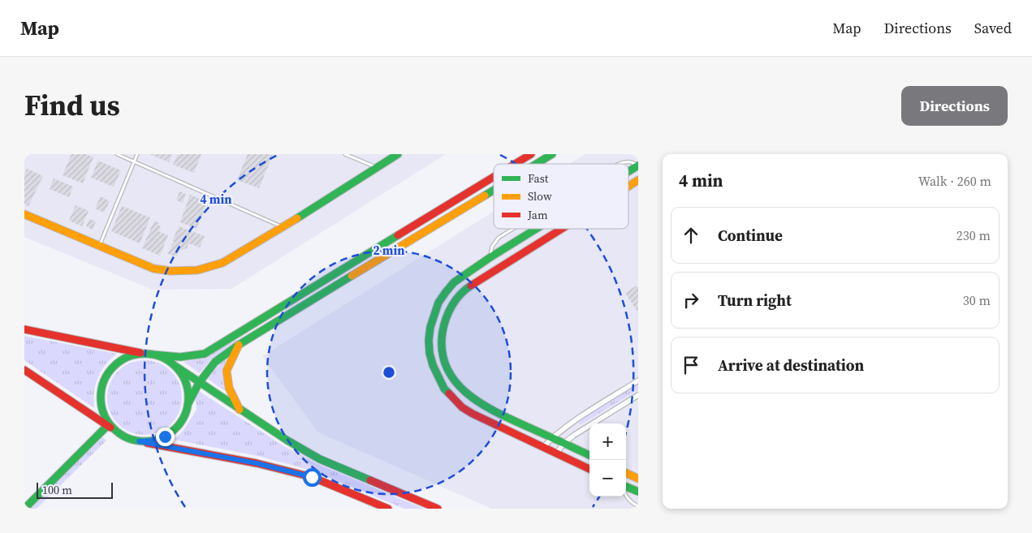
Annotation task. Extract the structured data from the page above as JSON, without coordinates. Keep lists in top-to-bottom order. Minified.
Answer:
{"legend":["Fast","Slow","Jam"],"scale_bar":"100 m","page":{"header":"Map","nav":["Map","Directions","Saved"],"title":"Find us","buttons":"Directions","heading":["4 min","Walk · 260 m"],"list":[["Continue","230 m"],["Turn right","30 m"],"Arrive at destination"],"map_buttons":["+","−"],"scale":"100 m"},"rings":["4 min","2 min"]}
